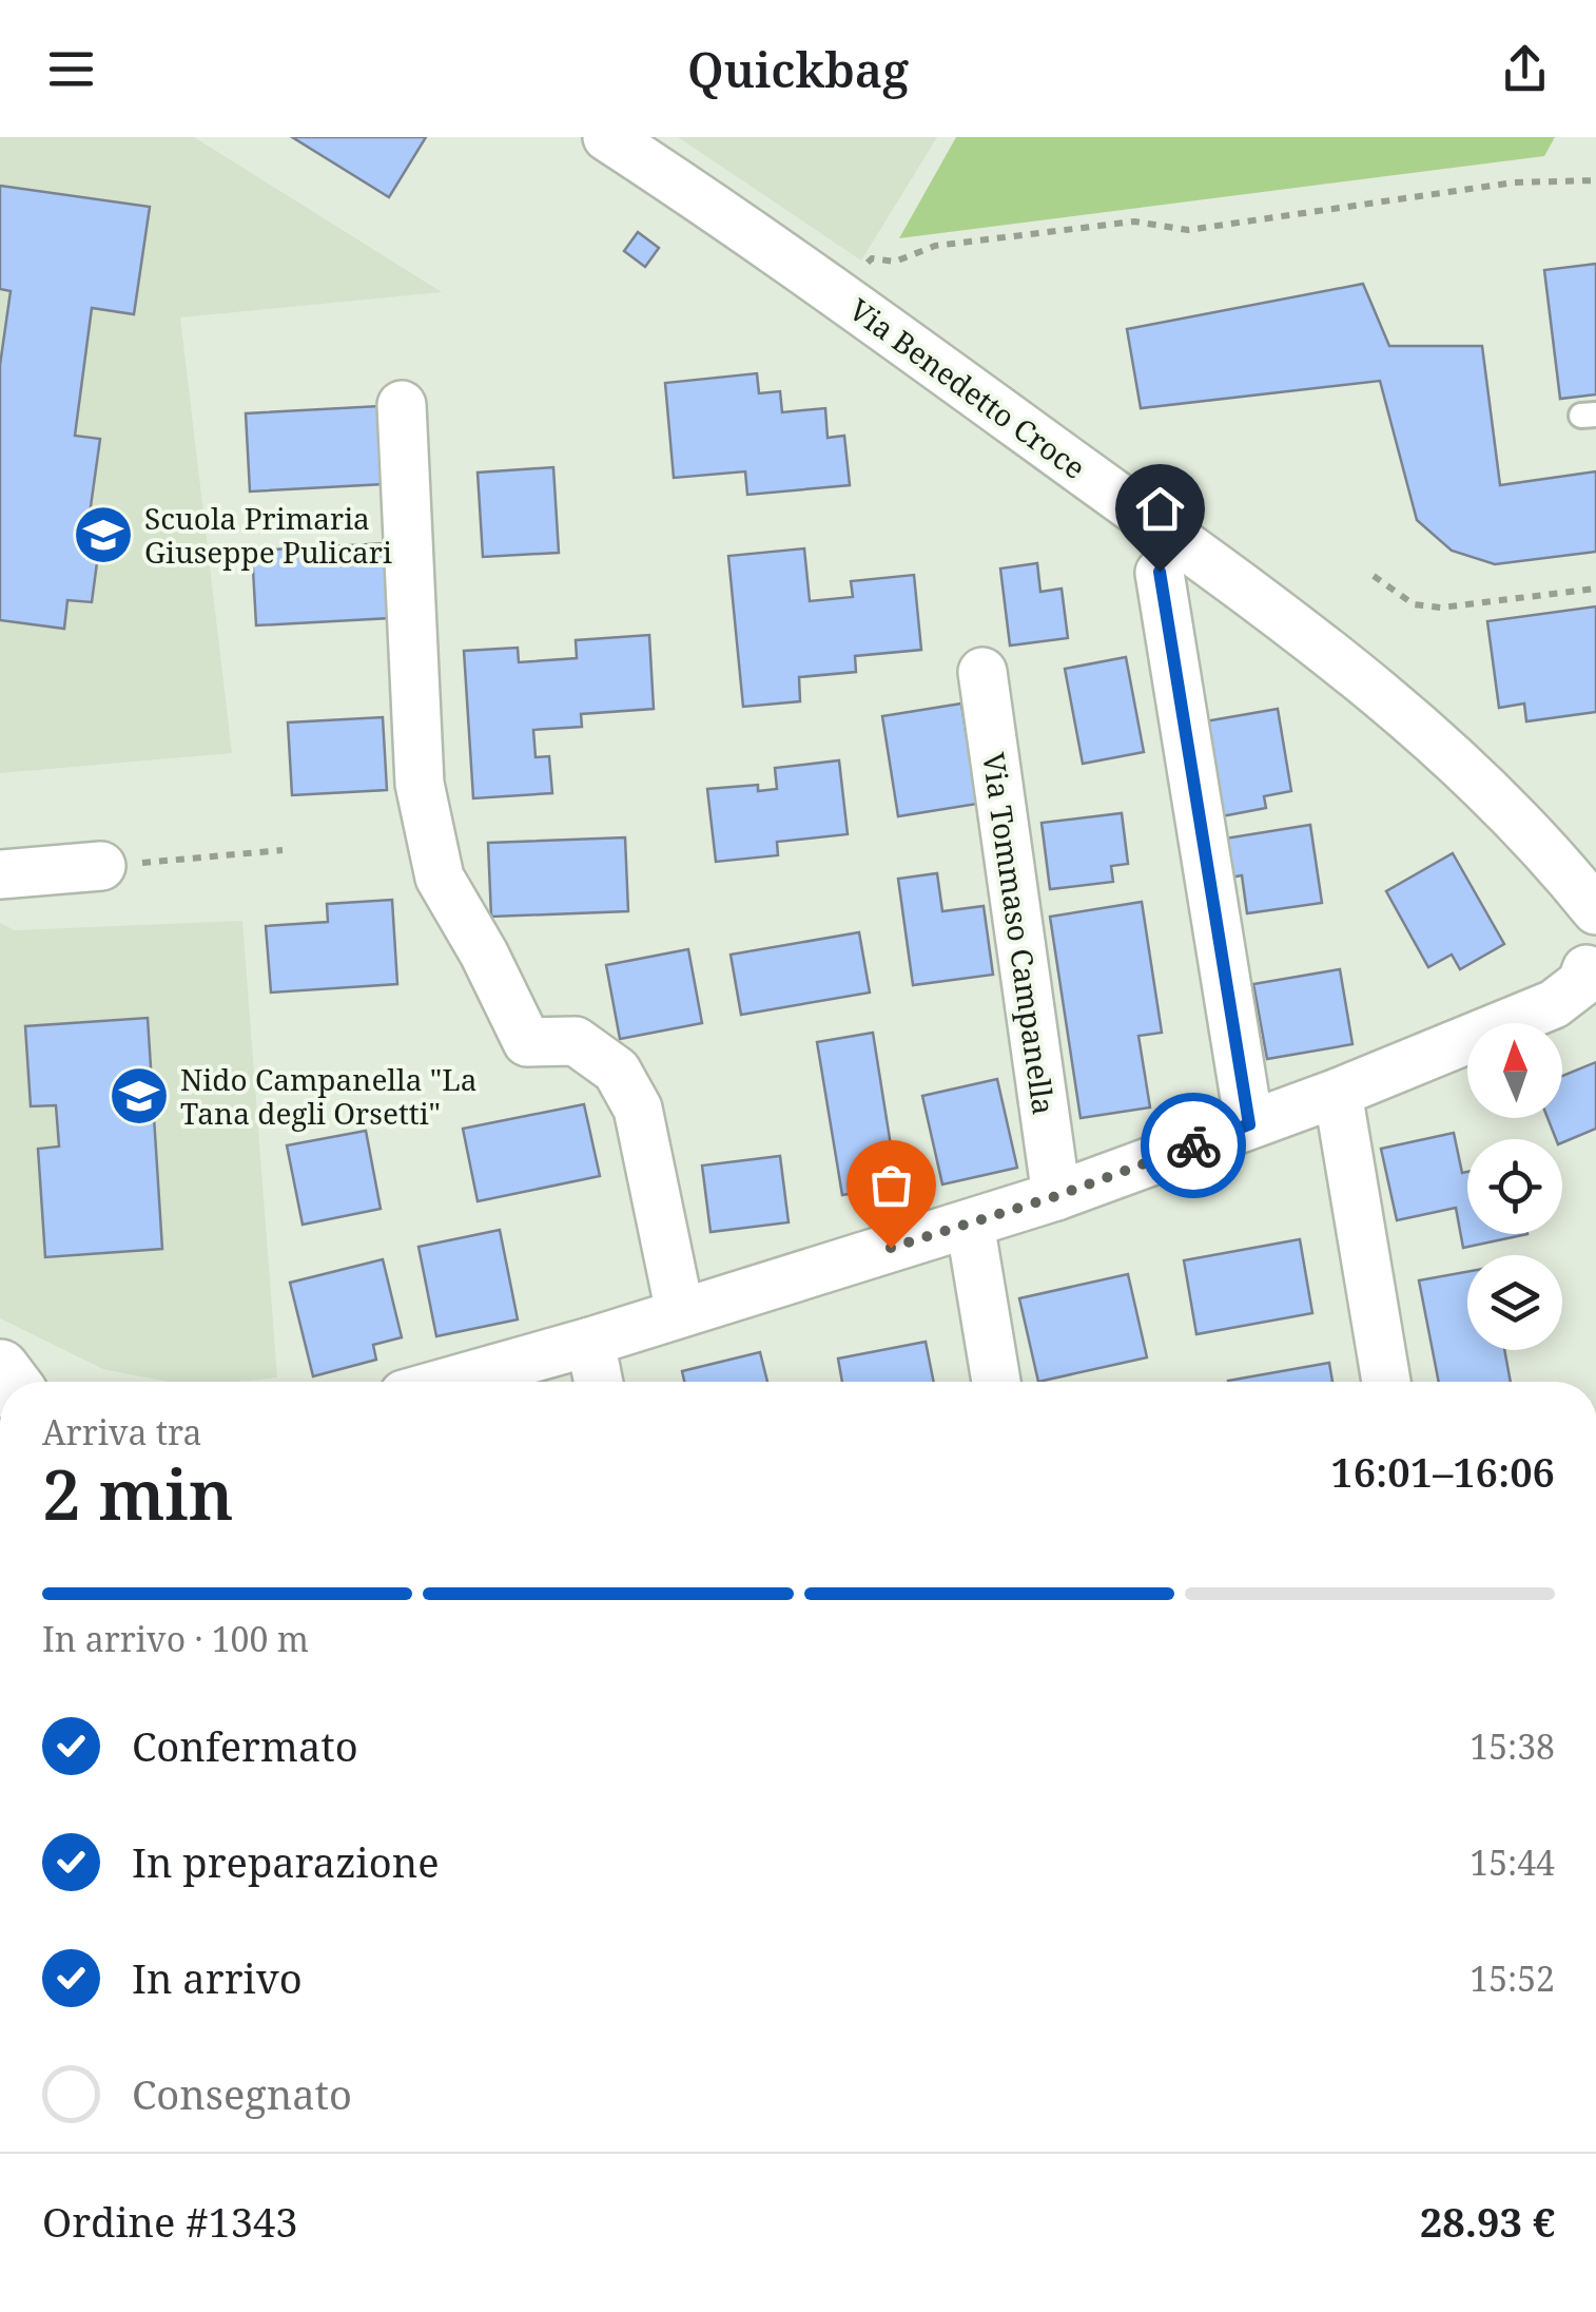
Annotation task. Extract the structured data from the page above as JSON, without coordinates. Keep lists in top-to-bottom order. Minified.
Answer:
{"streets":{"street":["Via Benedetto Croce","Via Tommaso Campanella"]},"places":{"school or university":["Scuola Primaria Giuseppe Pulicari","Nido Campanella \"La Tana degli Orsetti\""]},"north":"top","page":{"header":"Quickbag","heading":["2 min","Arriva tra","16:01–16:06"],"panel":["Ordine #1343","28.93 €"],"bar":"In arrivo · 100 m","list":[["Confermato","15:38"],["In preparazione","15:44"],["In arrivo","15:52"],"Consegnato"]}}
